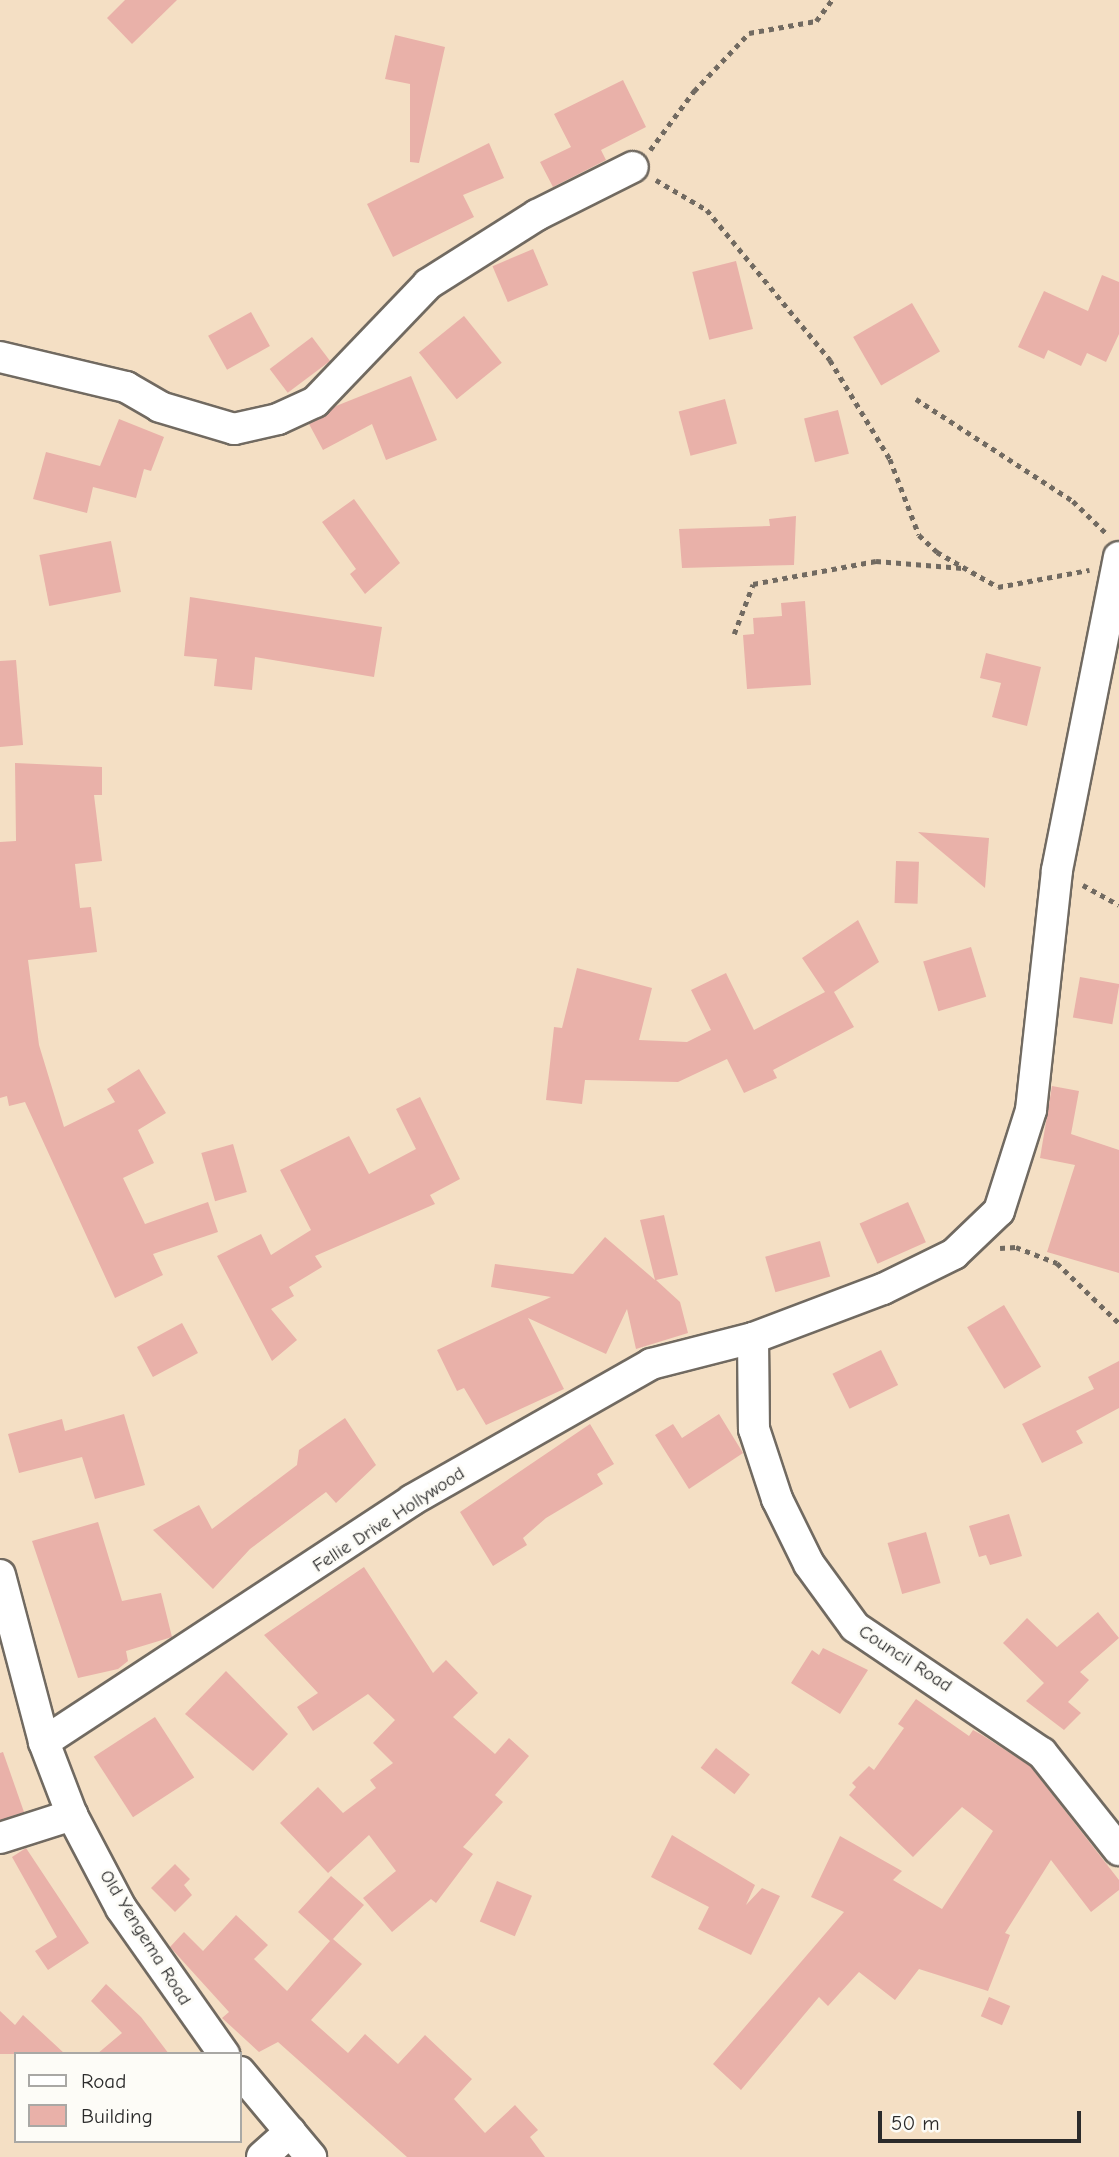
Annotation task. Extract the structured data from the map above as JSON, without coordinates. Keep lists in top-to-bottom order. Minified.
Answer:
{"streets":{"street":["Fellie Drive Hollywood","Council Road","Old Yengema Road"]},"crossings":[["Fellie Drive Hollywood","Council Road"],["Fellie Drive Hollywood","Old Yengema Road"]],"legend":["Road","Building"],"scale_bar":"50 m"}
